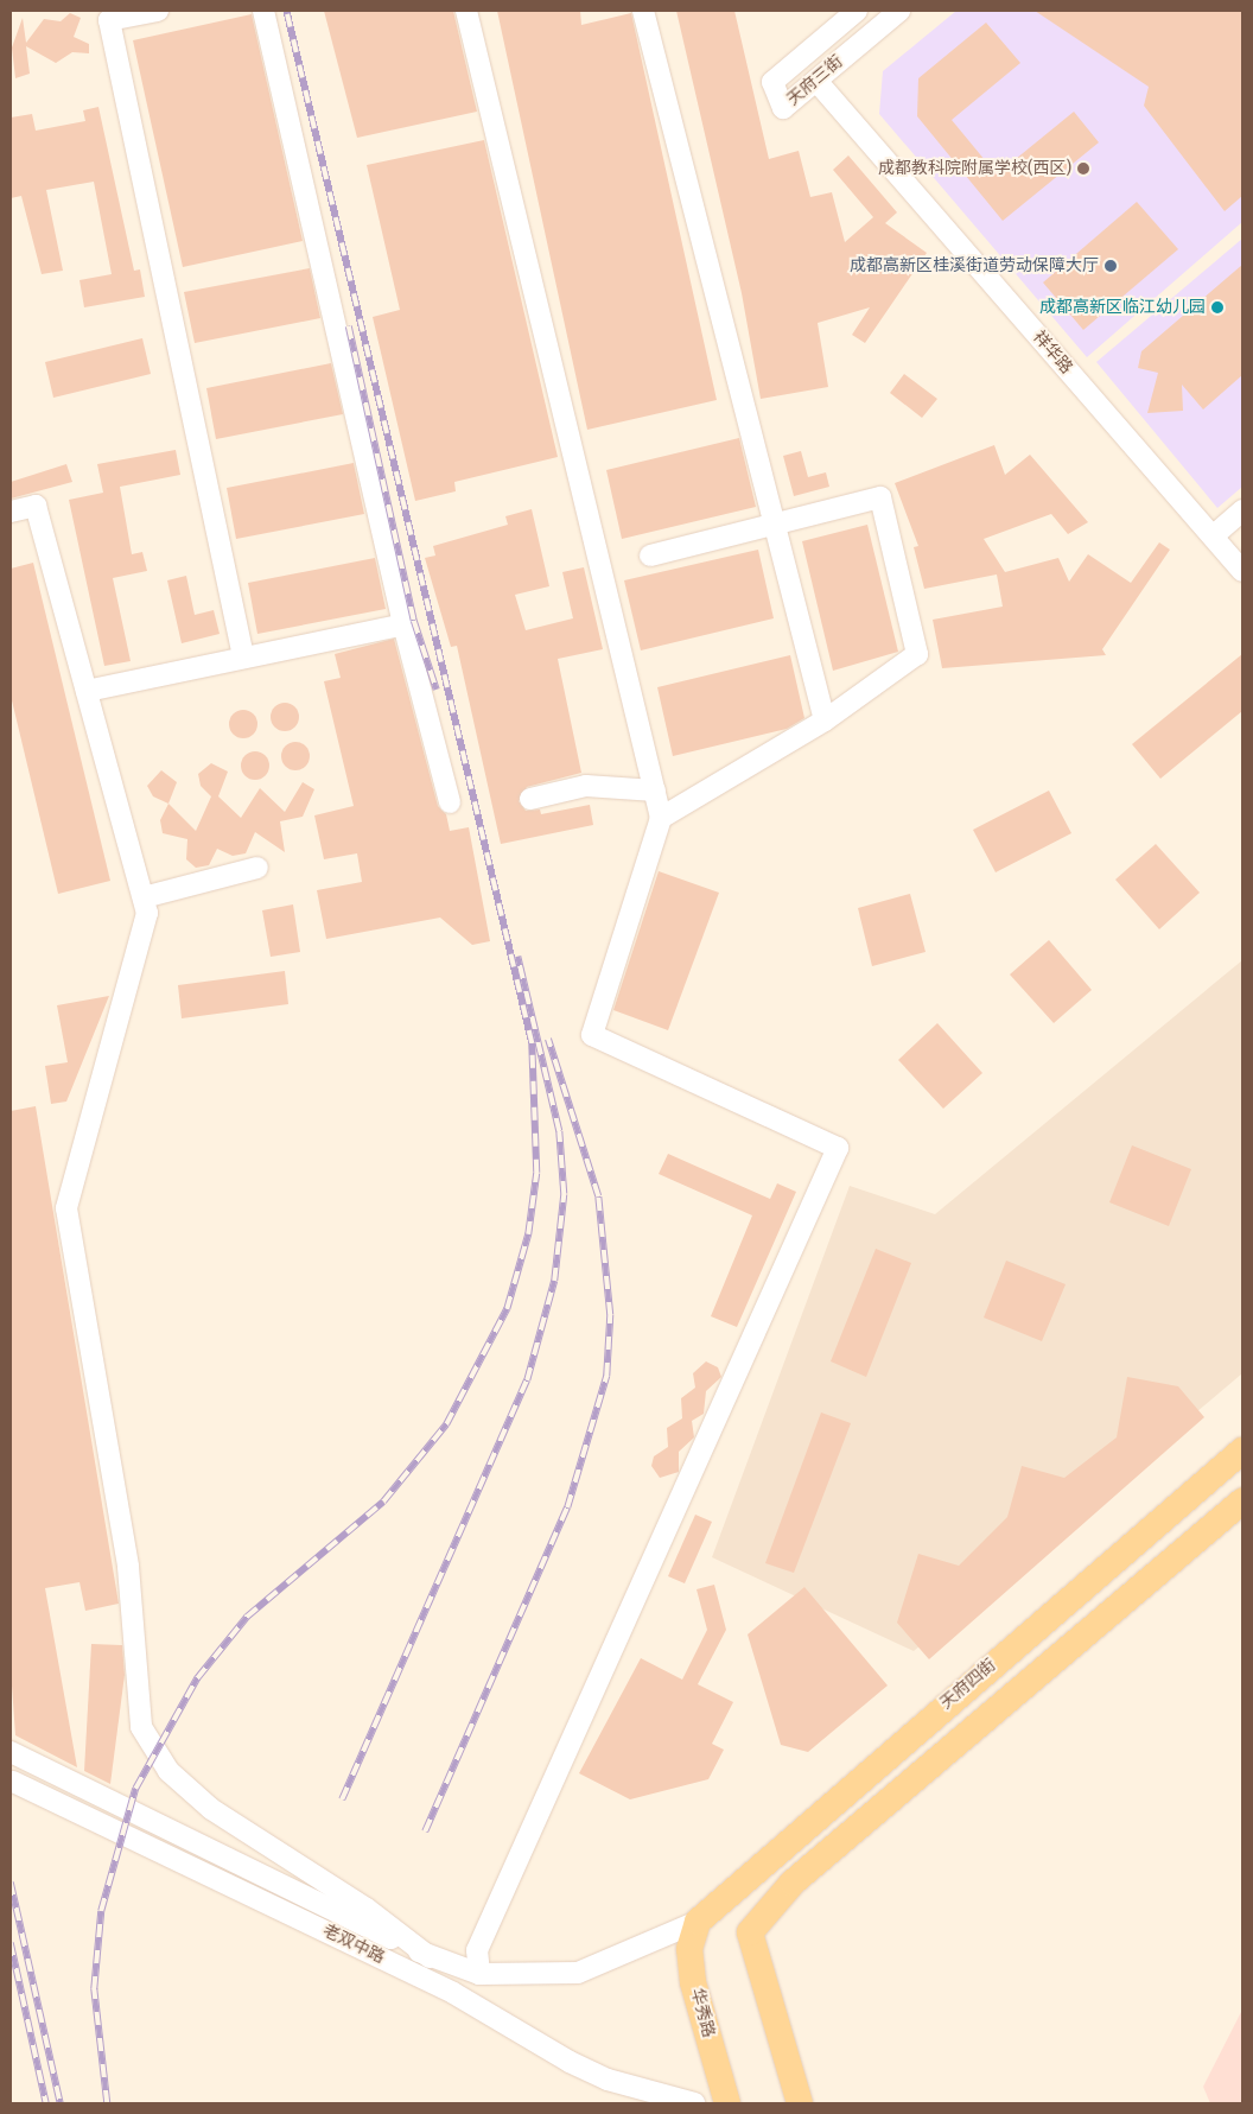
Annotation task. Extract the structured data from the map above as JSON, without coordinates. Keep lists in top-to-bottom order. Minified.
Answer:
{"streets":{"main road":["天府四街","华秀路"],"street":["天府三街","祥华路","老双中路"]},"crossings":[["天府三街","祥华路"],["天府四街","老双中路"],["天府四街","华秀路"],["老双中路","华秀路"]],"places":["成都教科院附属学校(西区)","成都高新区桂溪街道劳动保障大厅","成都高新区临江幼儿园"]}
